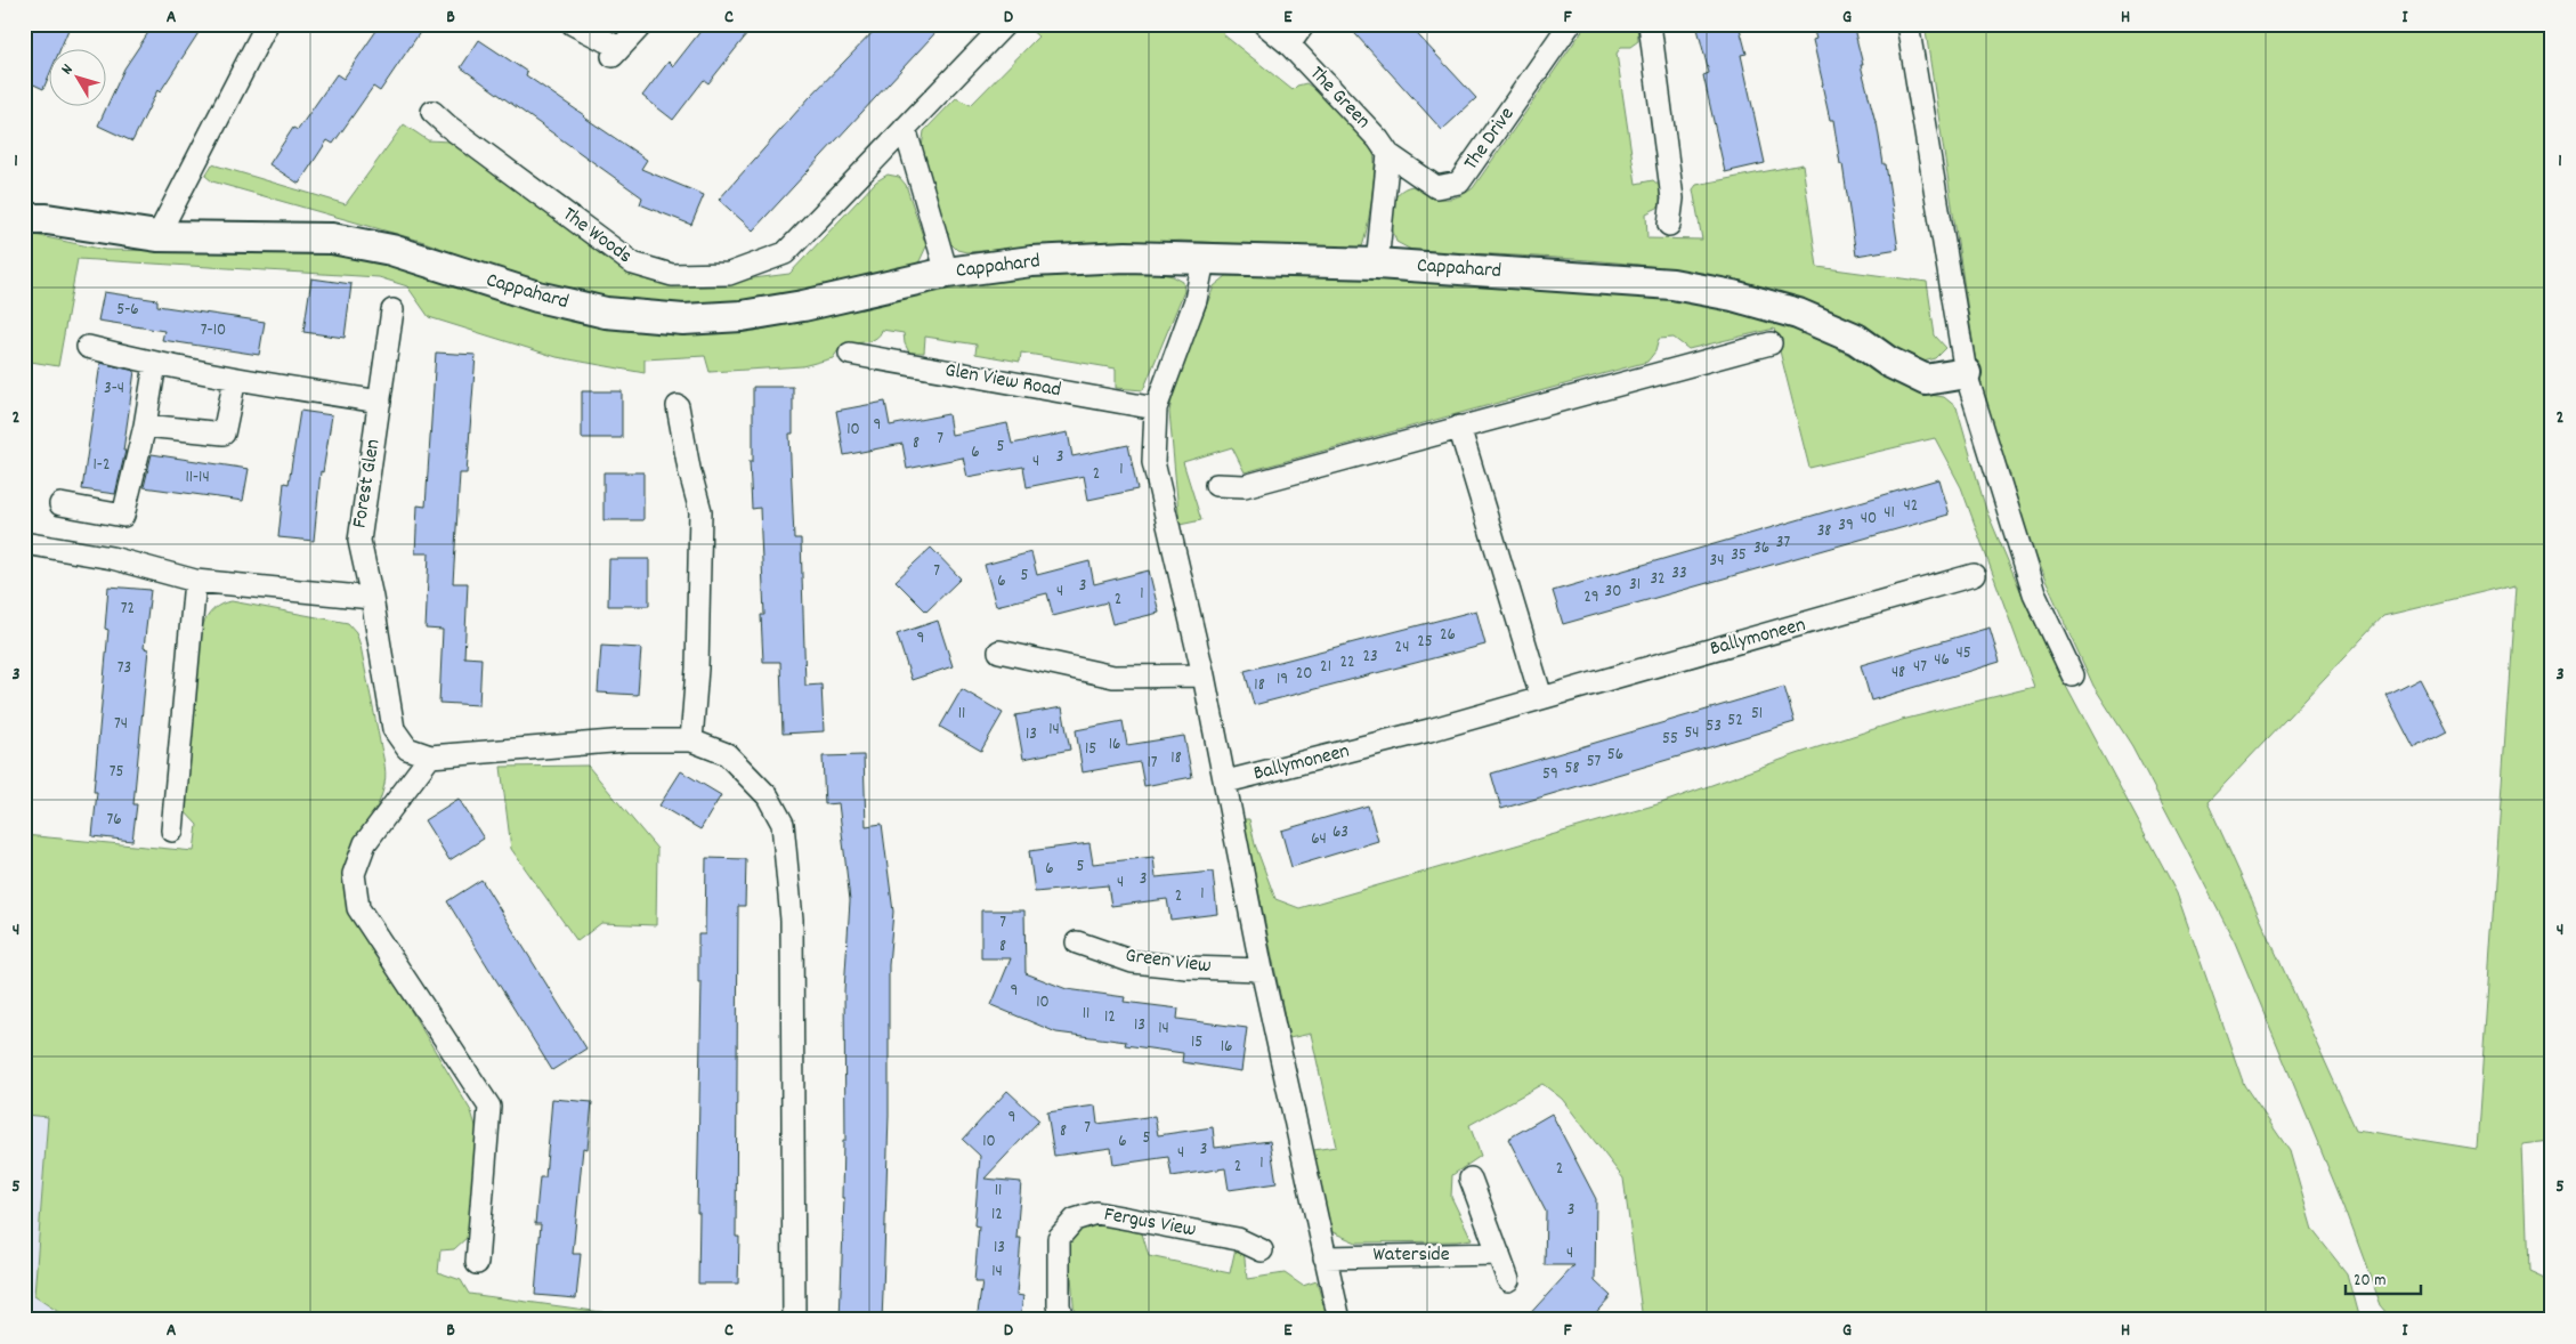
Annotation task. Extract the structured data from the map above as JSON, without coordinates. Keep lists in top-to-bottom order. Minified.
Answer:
{"streets":{"main road":["Cappahard"],"street":["The Green","The Drive","The Woods","Glen View Road","Forest Glen","Ballymoneen","Green View","Fergus View","Waterside"]},"crossings":[["The Green","The Drive"]],"house_numbers":["5-6","7-10","3-4","9","10","7","8","5","6","3","4","1-2","1","2","11-14","42","41","40","39","38","37","36","35","34","7","33","5","32","6","31","3","4","30","1","29","2","72","26","9","25","24","45","23","46","22","21","47","73","48","20","19","18","11","51","52","74","53","14","54","13","55","16","15","56","18","57","17","58","75","59","76","63","64","5","6","3","4","1","2","7","8","9","10","11","12","13","14","15","16","9","7","8","5","10","6","3","4","1","2","2","11","3","12","13","4","14"],"scale_bar":"20 m","north":"top left","grid":{"columns":["A","B","C","D","E","F","G","H","I"],"rows":["1","2","3","4","5"]}}
